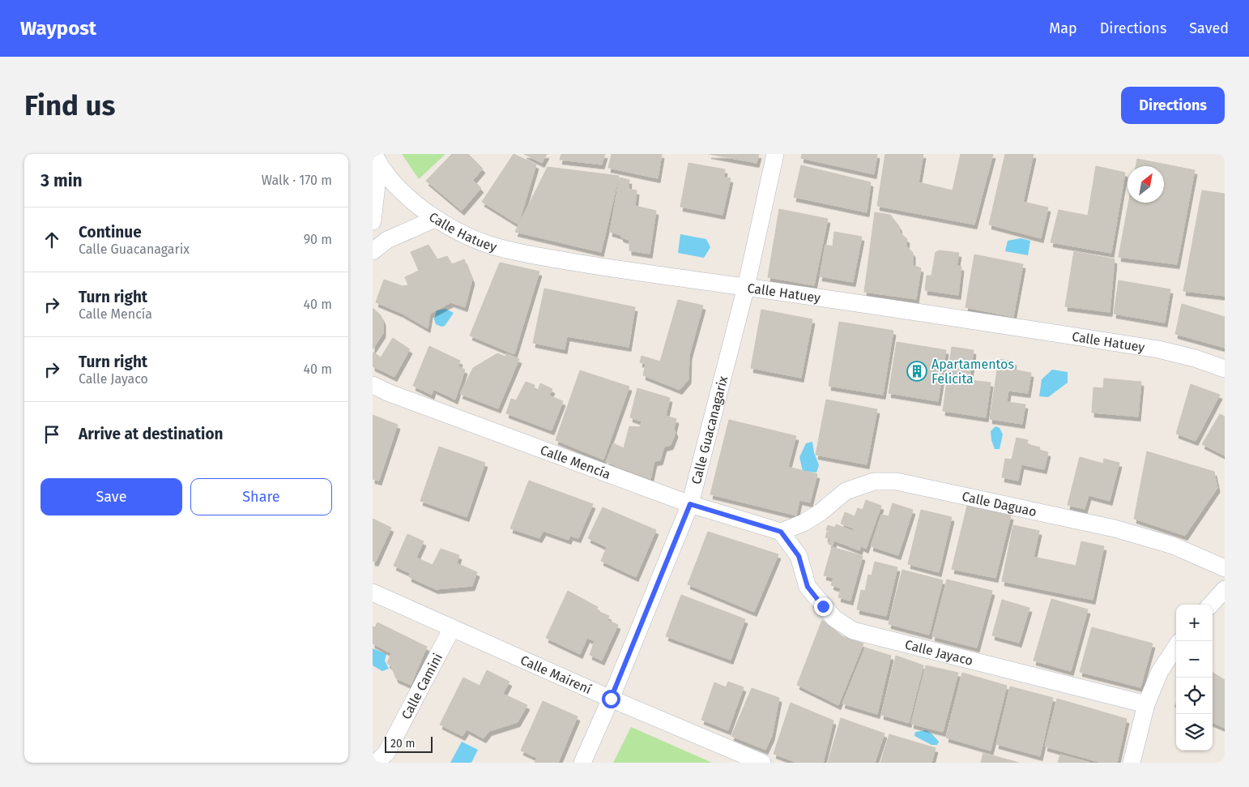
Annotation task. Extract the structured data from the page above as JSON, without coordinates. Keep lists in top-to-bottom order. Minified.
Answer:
{"streets":{"street":["Calle Hatuey","Calle Guacanagarix","Calle Mencía","Calle Daguao","Calle Jayaco","Calle Mairení","Calle Camini"]},"crossings":[["Calle Hatuey","Calle Guacanagarix"],["Calle Guacanagarix","Calle Mencía"],["Calle Guacanagarix","Calle Mairení"],["Calle Mencía","Calle Daguao"],["Calle Mencía","Calle Jayaco"],["Calle Daguao","Calle Jayaco"],["Calle Mairení","Calle Camini"]],"places":{"building":["Apartamentos Felicita"]},"scale_bar":"20 m","north":"top right","page":{"header":"Waypost","nav":["Map","Directions","Saved"],"buttons":["Directions",["Save","Share"]],"title":"Find us","heading":["3 min","Walk · 170 m"],"list":[["Continue","Calle Guacanagarix","90 m"],["Turn right","Calle Mencía","40 m"],["Turn right","Calle Jayaco","40 m"],"Arrive at destination"],"map_buttons":["+","−"],"scale":"20 m"}}
